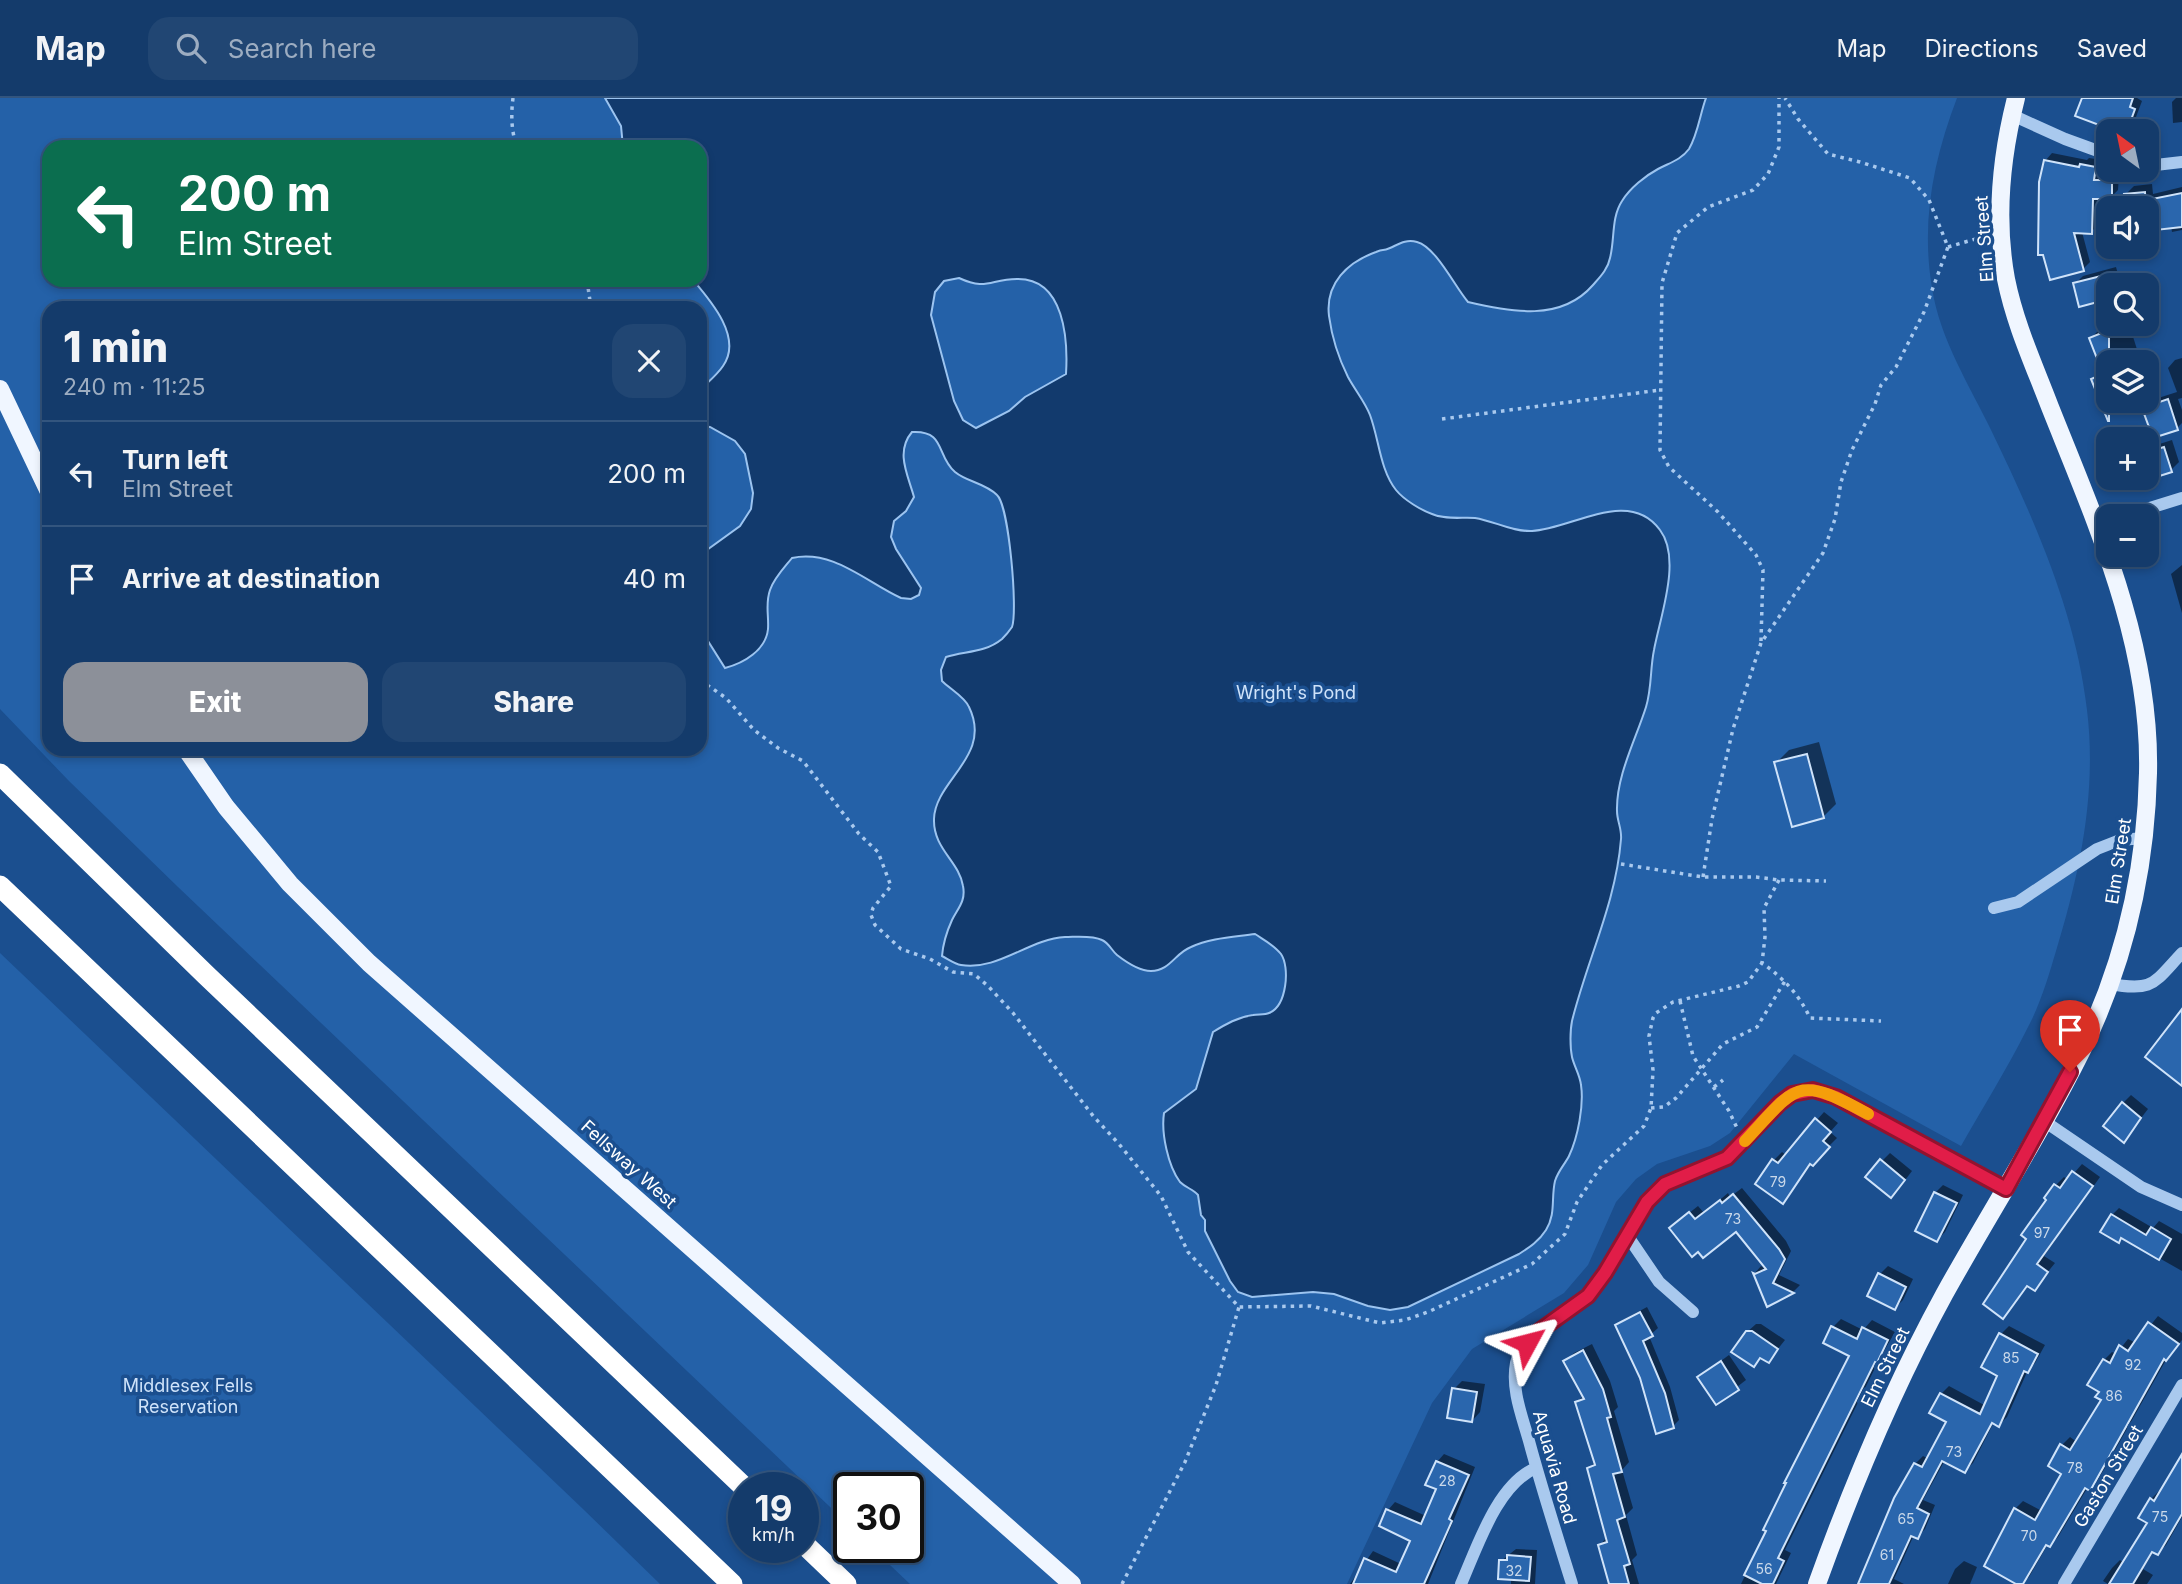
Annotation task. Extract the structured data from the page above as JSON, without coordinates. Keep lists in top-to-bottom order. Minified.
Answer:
{"streets":{"main road":["Elm Street","Fellsway West"],"street":["Aquavia Road","Gaston Street"]},"crossings":[["Elm Street","Aquavia Road"]],"parks":["Wright's Pond","Middlesex Fells Reservation"],"house_numbers":["79","73","97","85","92","86","73","78","28","75","65","70","61","56","32"],"north":"top left","page":{"header":"Map","search":"Search here","nav":["Map","Directions","Saved"],"map_buttons":["+","−"],"turn":["200 m","Elm Street"],"heading":["1 min","240 m · 11:25"],"list":[{"name":"Turn left","note":"Elm Street","value":"200 m"},{"name":"Arrive at destination","value":"40 m"}],"buttons":["Exit","Share"],"speed":"19 km/h","limit":"30"}}
